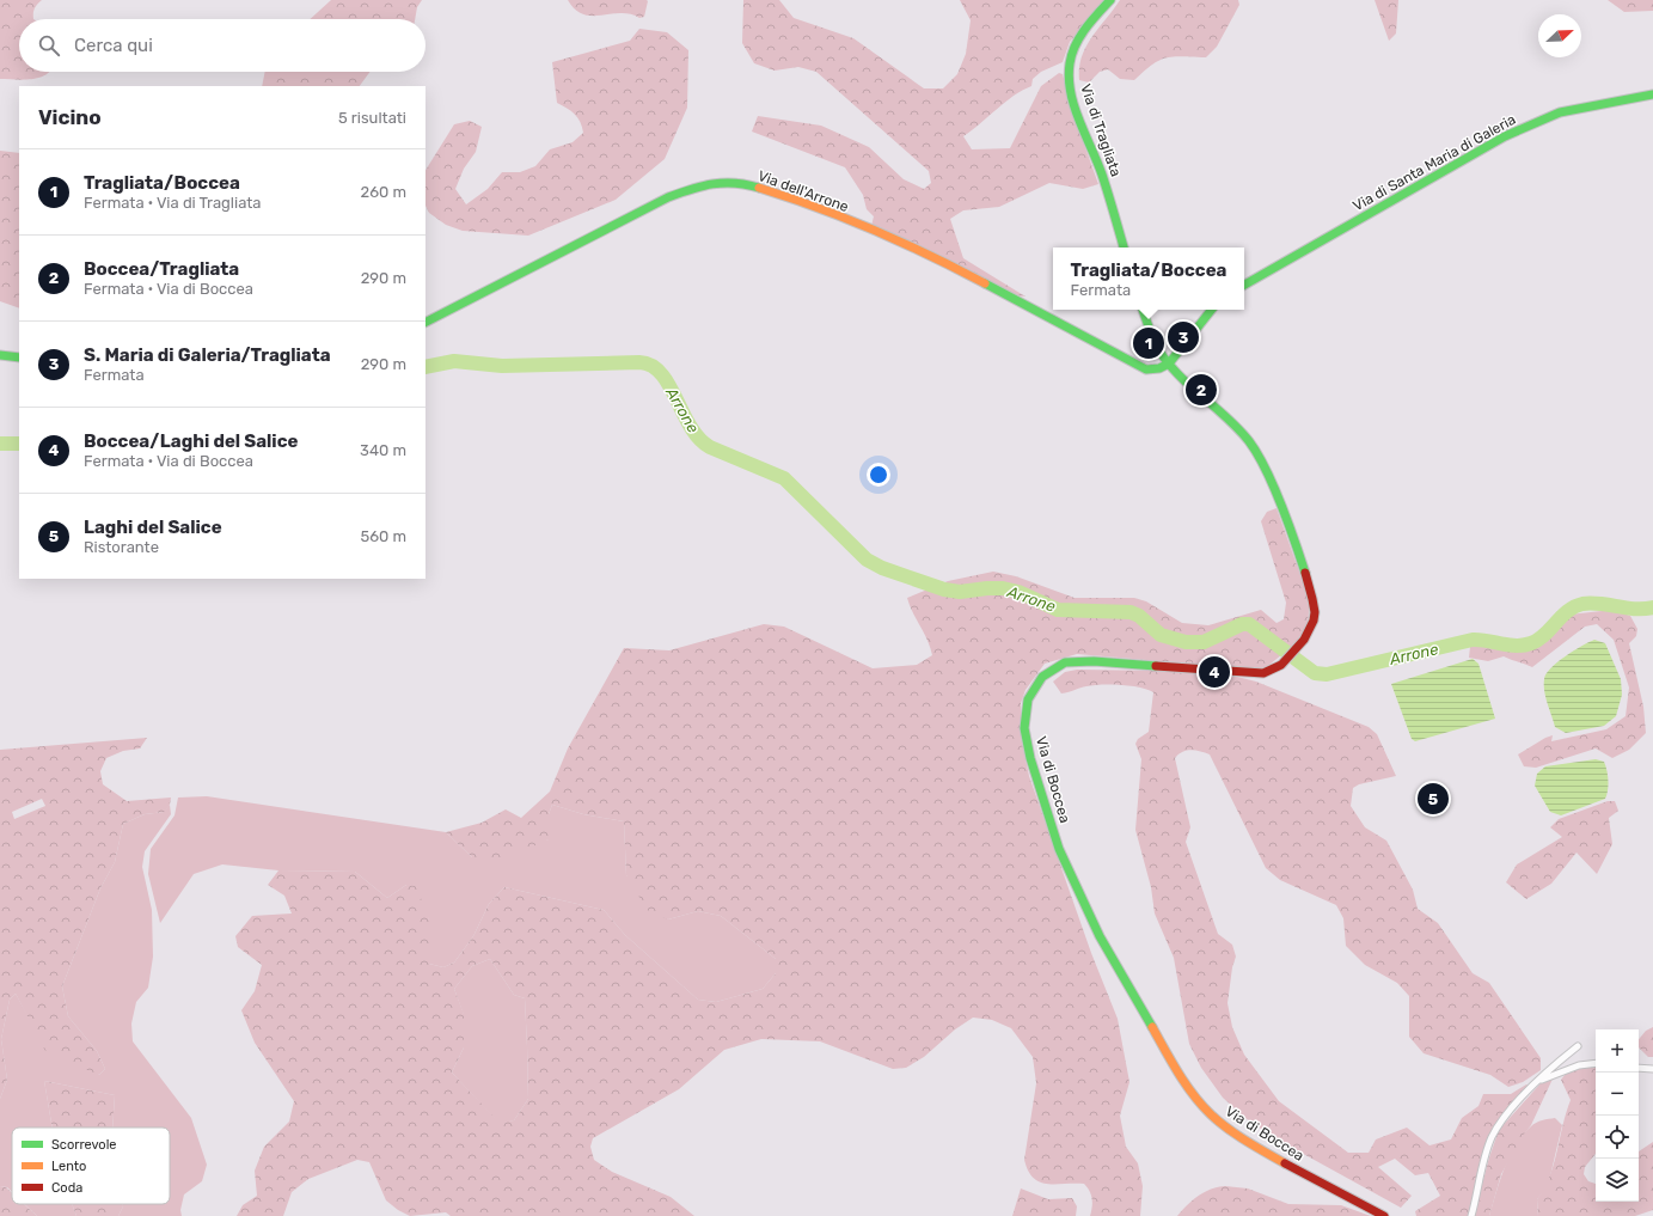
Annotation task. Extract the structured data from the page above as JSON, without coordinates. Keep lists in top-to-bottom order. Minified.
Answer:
{"streets":{"street":["Via di Tragliata","Via di Santa Maria di Galeria","Via dell'Arrone","Via di Boccea"]},"crossings":[["Via dell'Arrone","Via di Boccea"]],"water":["Arrone"],"legend":["Scorrevole","Lento","Coda"],"north":"top right","page":{"search":"Cerca qui","heading":["Vicino","5 risultati"],"list":[{"mark":"1","name":"Tragliata/Boccea","note":"Fermata · Via di Tragliata","value":"260 m"},{"mark":"2","name":"Boccea/Tragliata","note":"Fermata · Via di Boccea","value":"290 m"},{"mark":"3","name":"S. Maria di Galeria/Tragliata","note":"Fermata","value":"290 m"},{"mark":"4","name":"Boccea/Laghi del Salice","note":"Fermata · Via di Boccea","value":"340 m"},{"mark":"5","name":"Laghi del Salice","note":"Ristorante","value":"560 m"}],"popup":["Tragliata/Boccea","Fermata"],"pins":["3","1","2","4","5"],"map_buttons":["+","−"]}}
